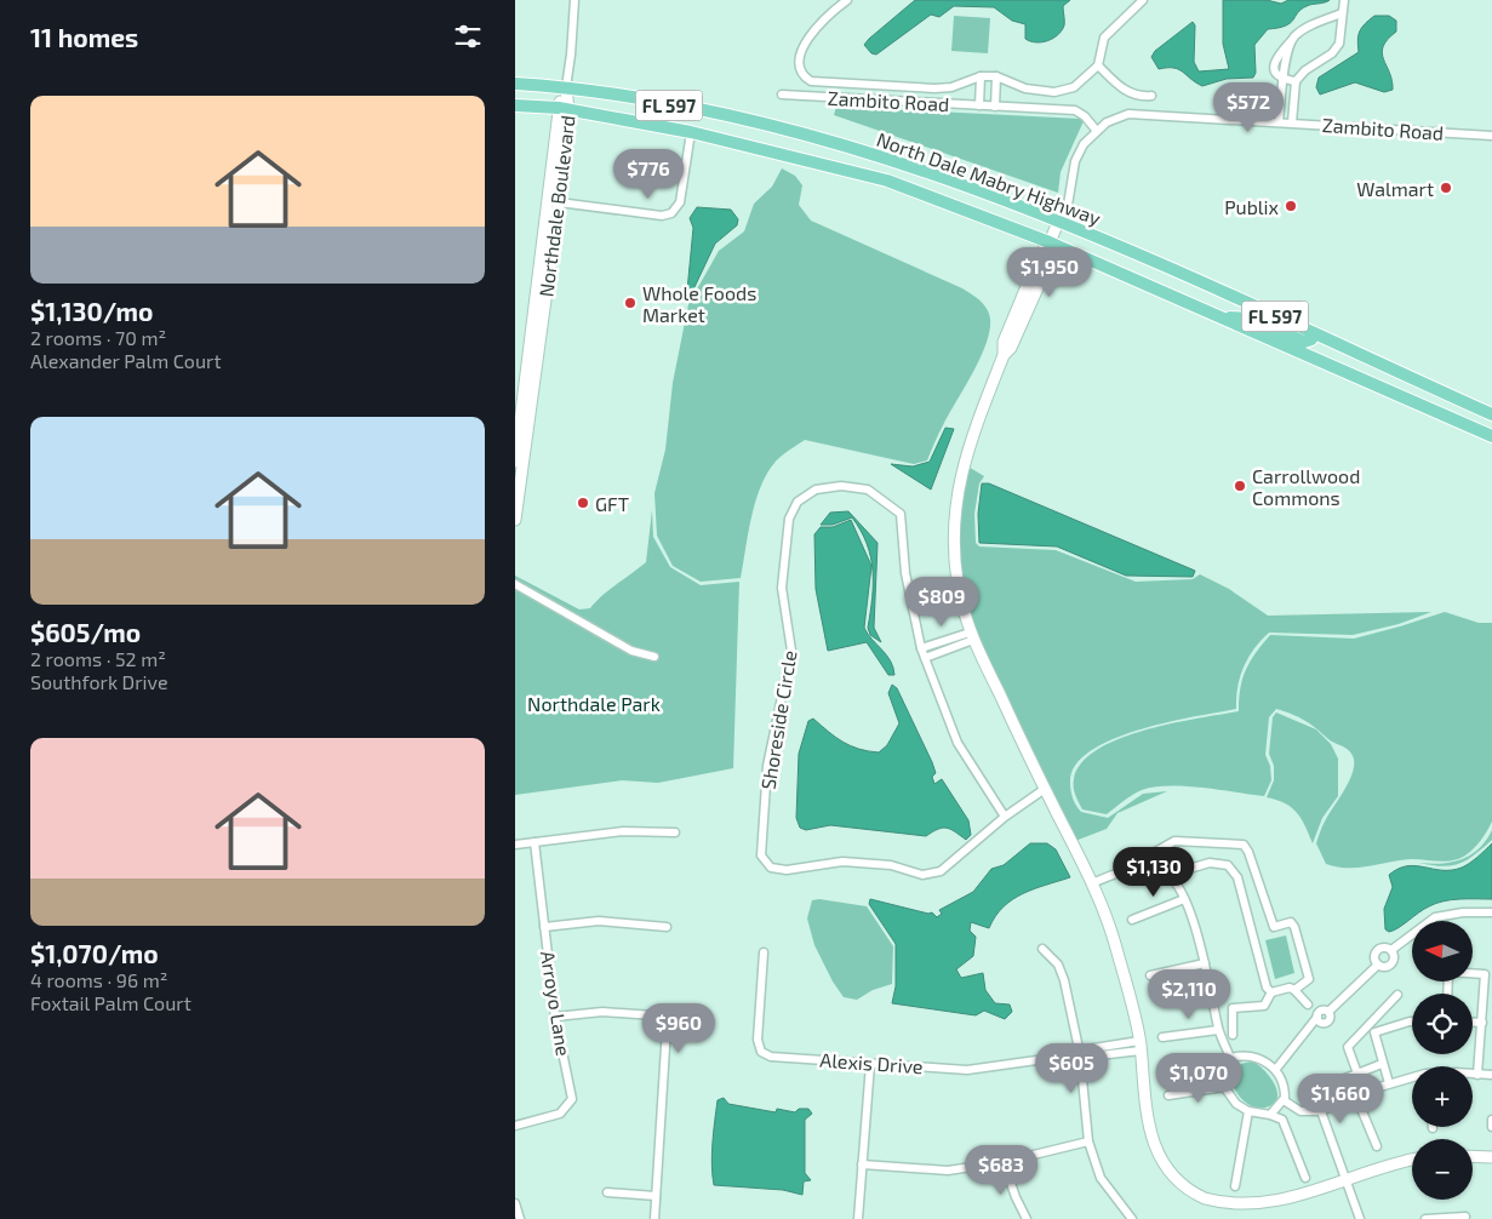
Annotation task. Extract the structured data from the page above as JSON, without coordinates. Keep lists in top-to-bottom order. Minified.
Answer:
{"streets":{"main road":["FL 597","North Dale Mabry Highway"],"street":["Zambito Road","Northdale Boulevard","Shoreside Circle","Arroyo Lane","Alexis Drive"]},"crossings":[["Zambito Road","North Dale Mabry Highway"],["North Dale Mabry Highway","Northdale Boulevard"]],"parks":["Northdale Park"],"places":["Walmart","Publix","Whole Foods Market","Carrollwood Commons","GFT"],"north":"left","page":{"heading":"11 homes","list":[{"name":"$1,130/mo","note":"2 rooms · 70 m² · Alexander Palm Court"},{"name":"$605/mo","note":"2 rooms · 52 m² · Southfork Drive"},{"name":"$1,070/mo","note":"4 rooms · 96 m² · Foxtail Palm Court"}],"price":["$572","$776","$1,950","$809","$1,130","$2,110","$960","$605","$1,070","$1,660","$683"],"map_buttons":["+","−"]}}
